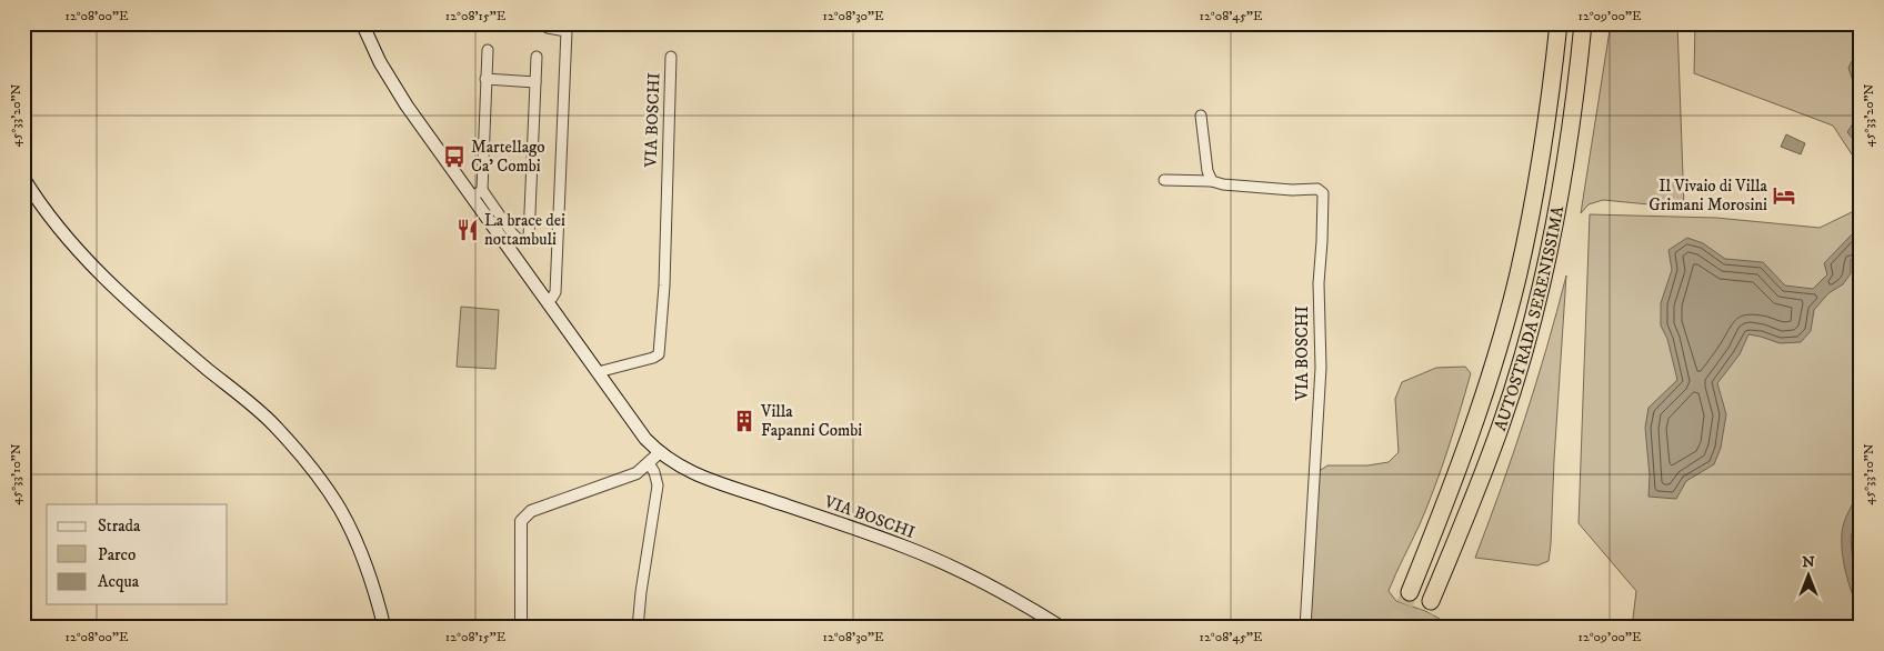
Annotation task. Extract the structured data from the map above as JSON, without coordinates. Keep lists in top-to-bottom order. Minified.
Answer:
{"streets":{"highway":["AUTOSTRADA SERENISSIMA"],"main road":["VIA BOSCHI"]},"places":{"bus stop":["Martellago Ca' Combi"],"hotel":["Il Vivaio di Villa Grimani Morosini"],"restaurant":["La brace dei nottambuli"],"building":["Villa Fapanni Combi"]},"legend":["Strada","Parco","Acqua"],"north":"top","coordinates":["12°08'00\"E","12°08'15\"E","12°08'30\"E","12°08'45\"E","12°09'00\"E","45°33'20\"N","45°33'10\"N"]}
